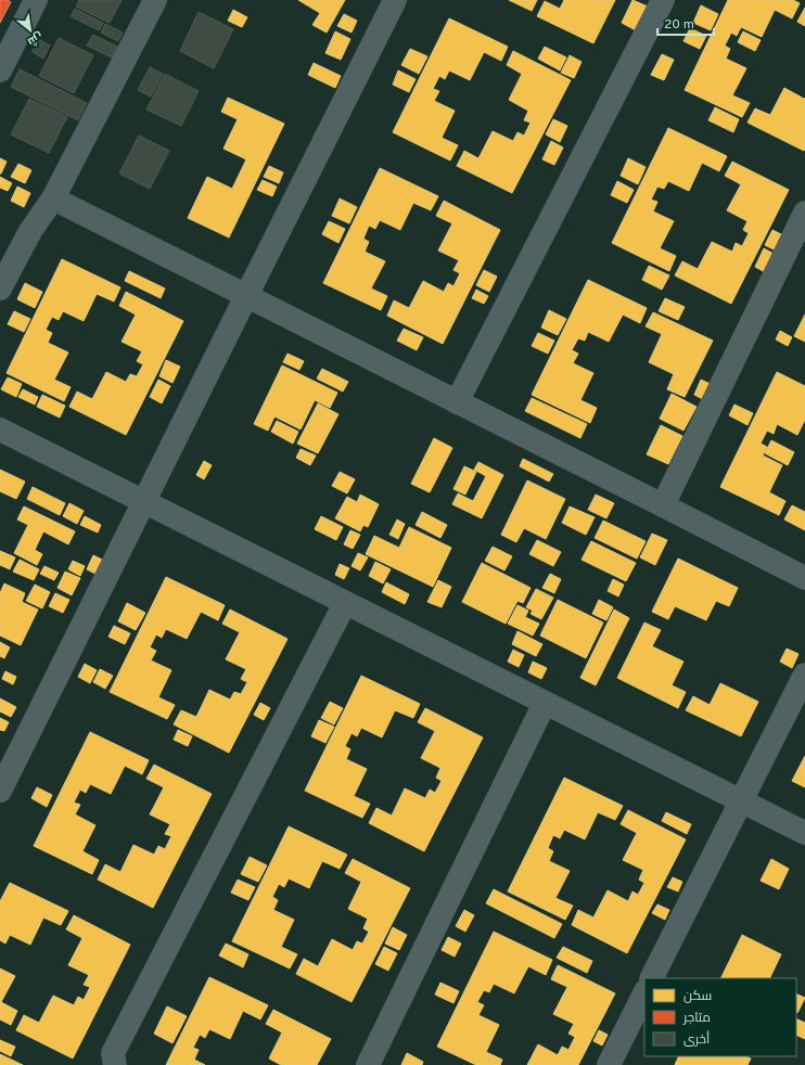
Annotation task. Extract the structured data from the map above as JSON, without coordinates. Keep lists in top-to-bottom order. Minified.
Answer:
{"legend":["سكن","متاجر","أخرى"],"scale_bar":"20 m","north":"bottom right"}
